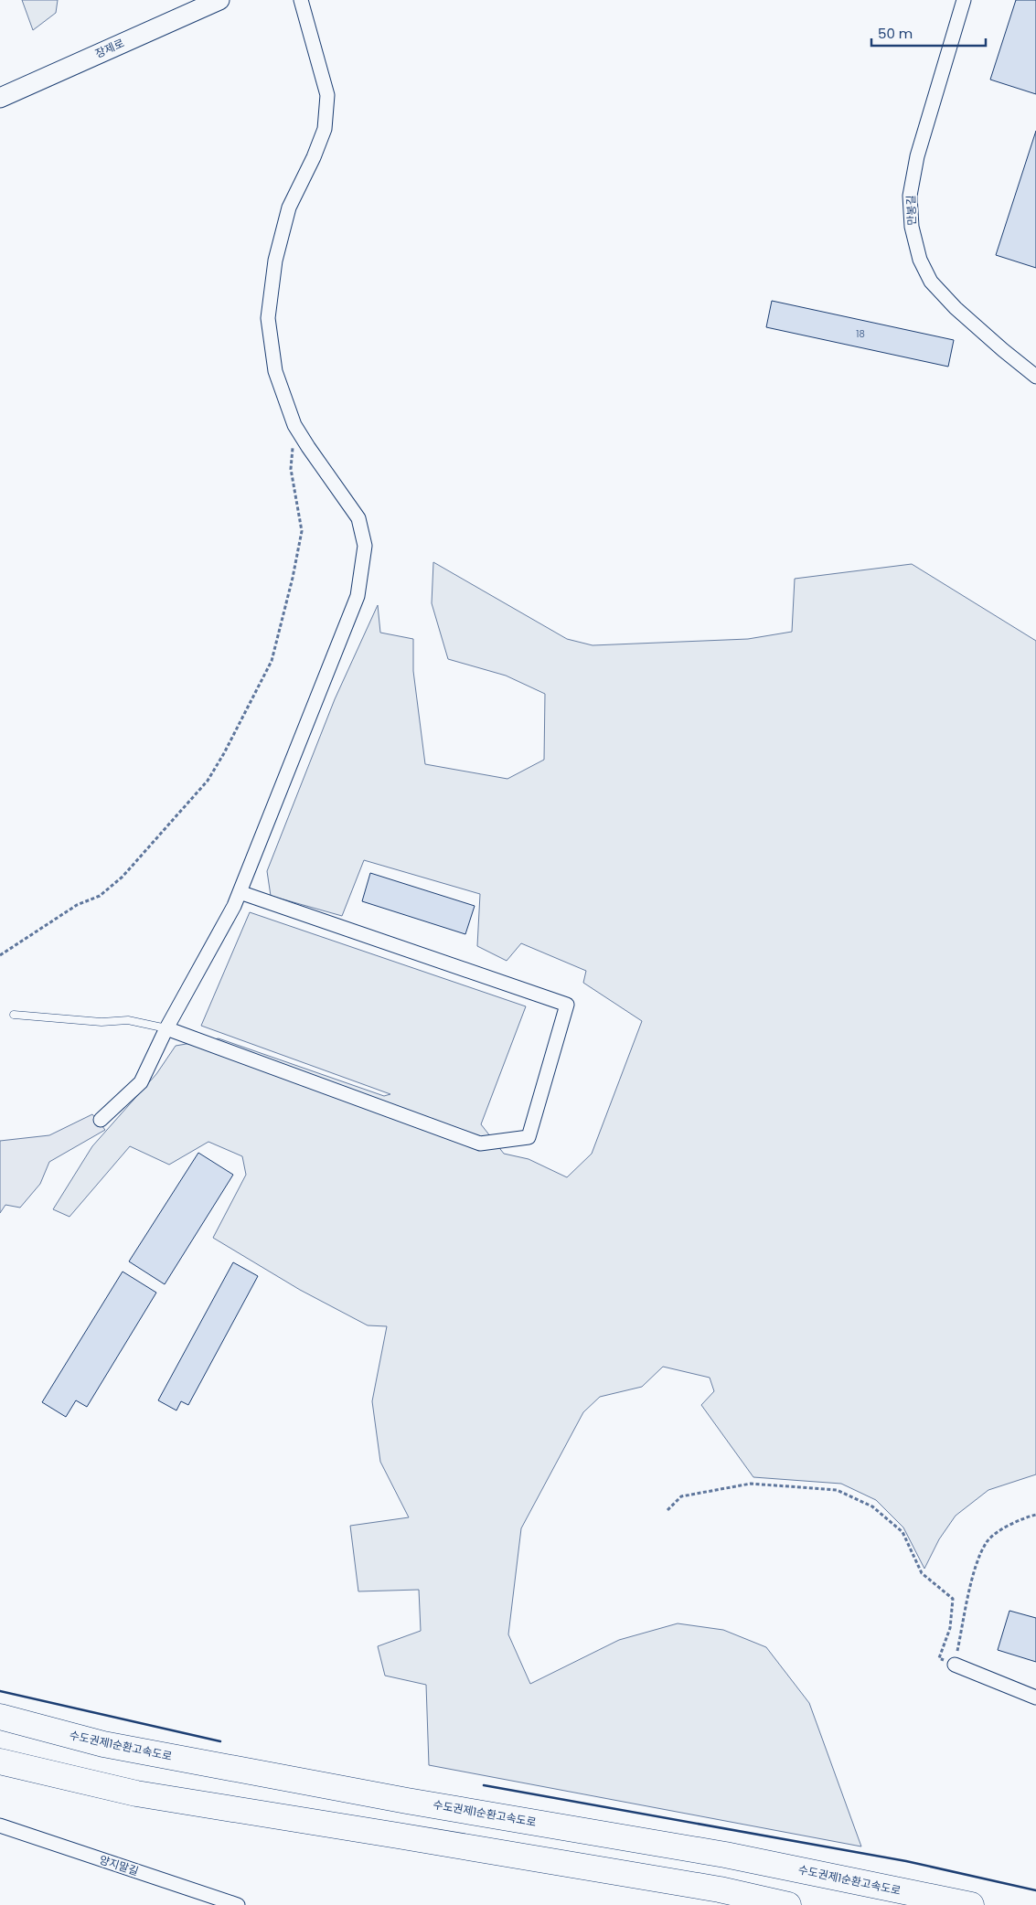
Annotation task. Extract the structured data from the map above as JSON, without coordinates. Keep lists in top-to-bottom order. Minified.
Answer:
{"streets":{"highway":["수도권제1순환고속도로"],"main road":["장제로"],"street":["만봉길","양지말길"]},"house_numbers":["18"],"scale_bar":"50 m"}
